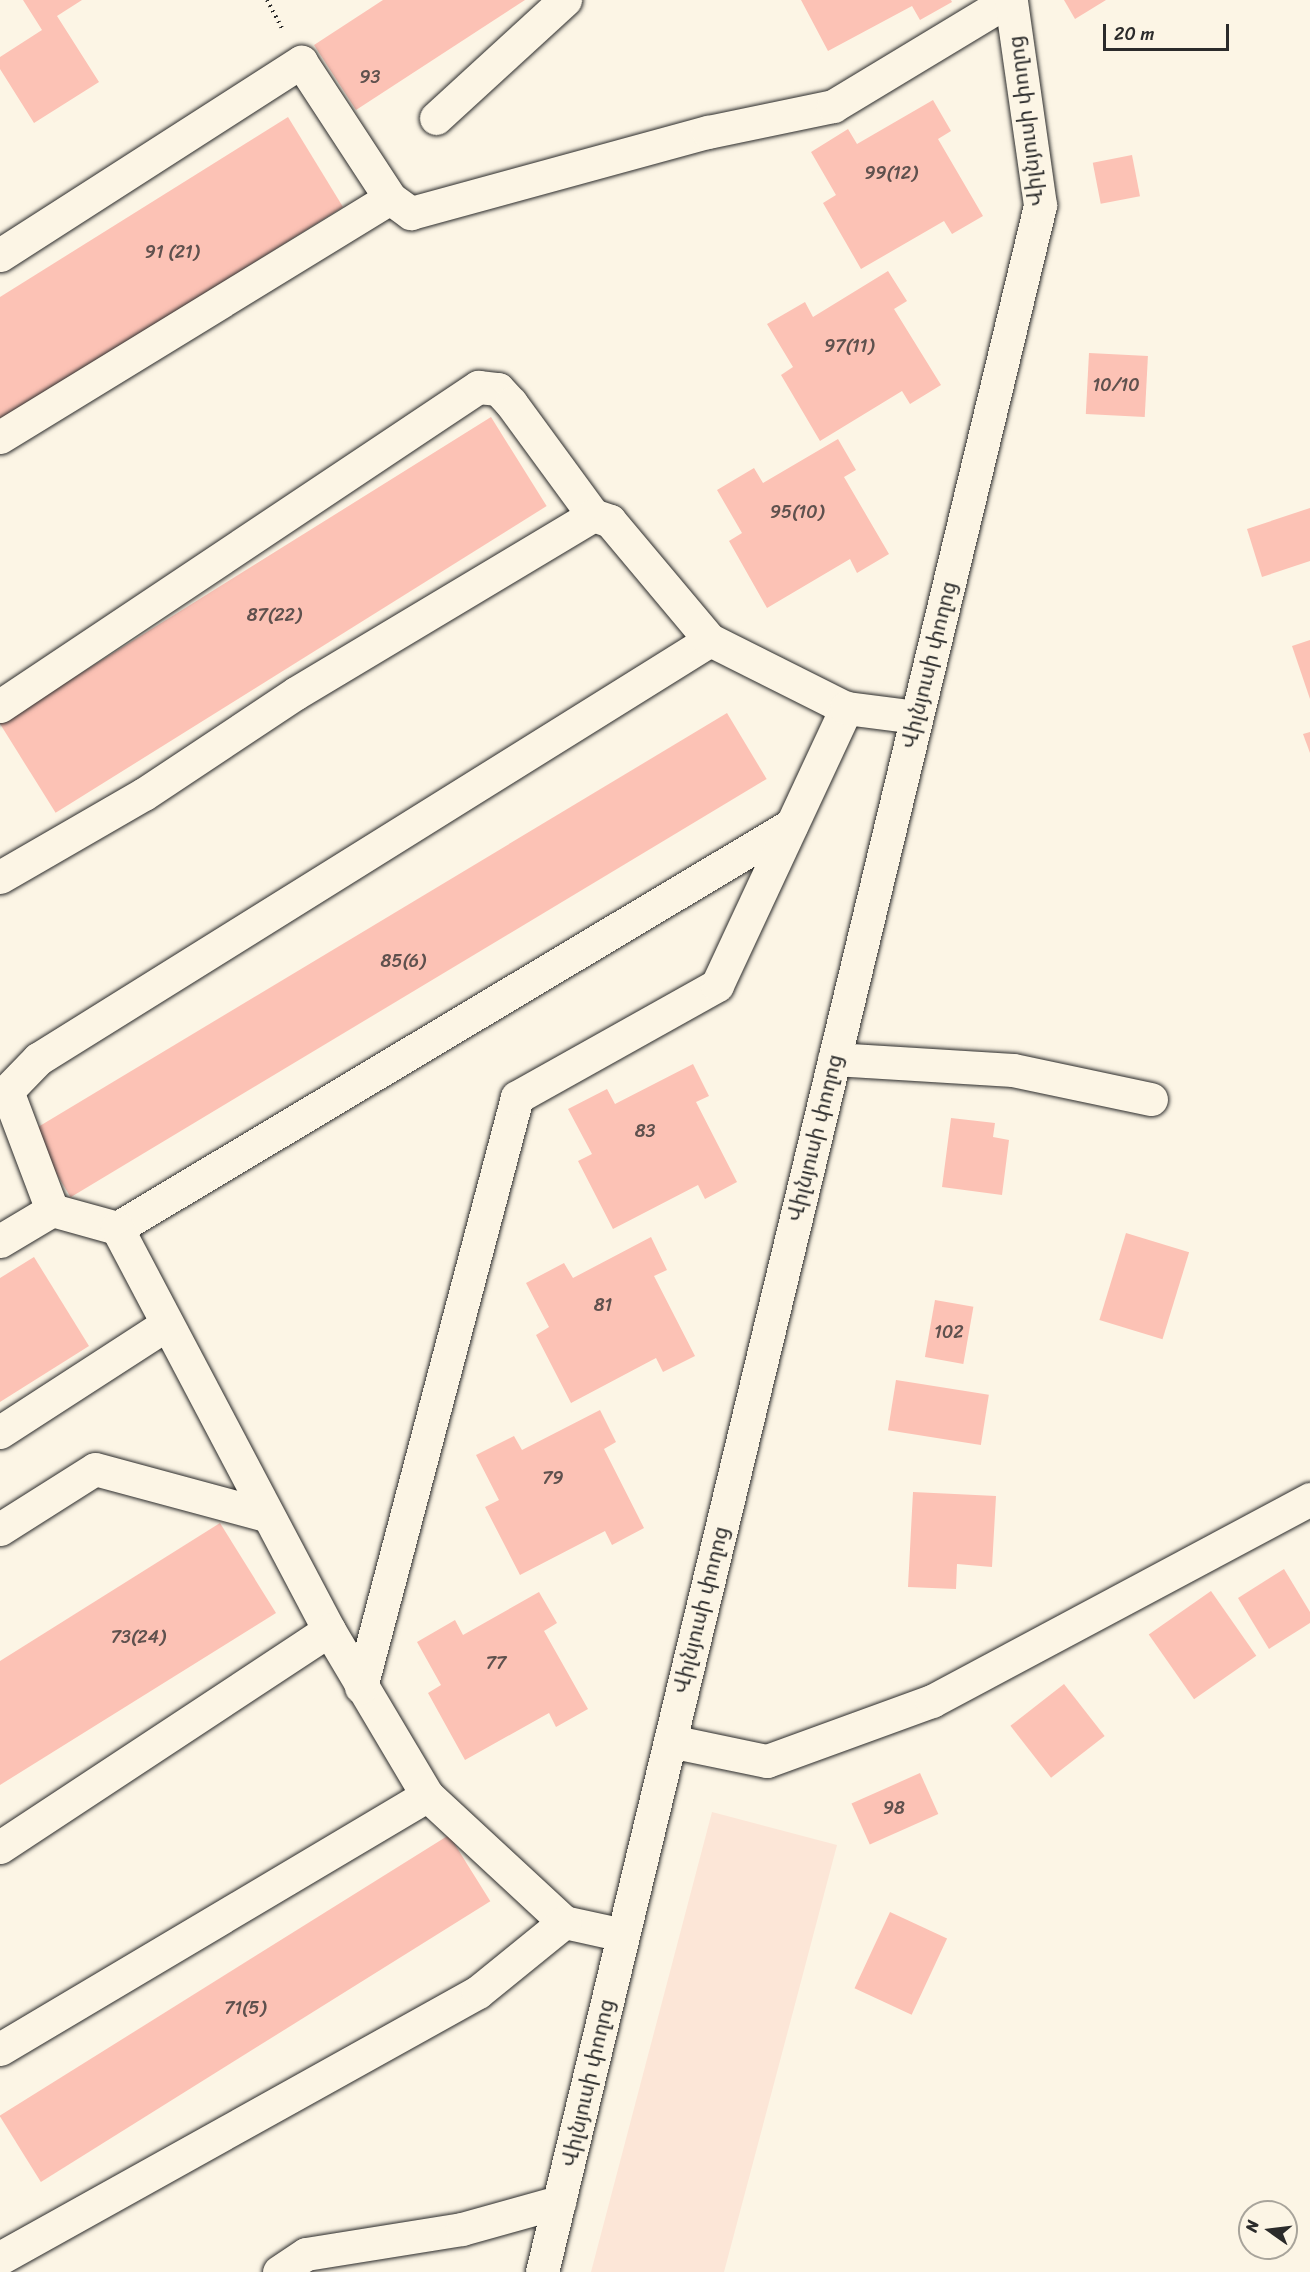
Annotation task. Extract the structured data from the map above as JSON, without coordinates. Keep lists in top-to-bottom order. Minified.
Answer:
{"streets":{"street":["Վիլնյուսի փողոց"]},"house_numbers":["93","99(12)","91 (21)","97(11)","10/10","95(10)","87(22)","85(6)","83","81","102","79","73(24)","77","98","71(5)"],"scale_bar":"20 m","north":"left"}
